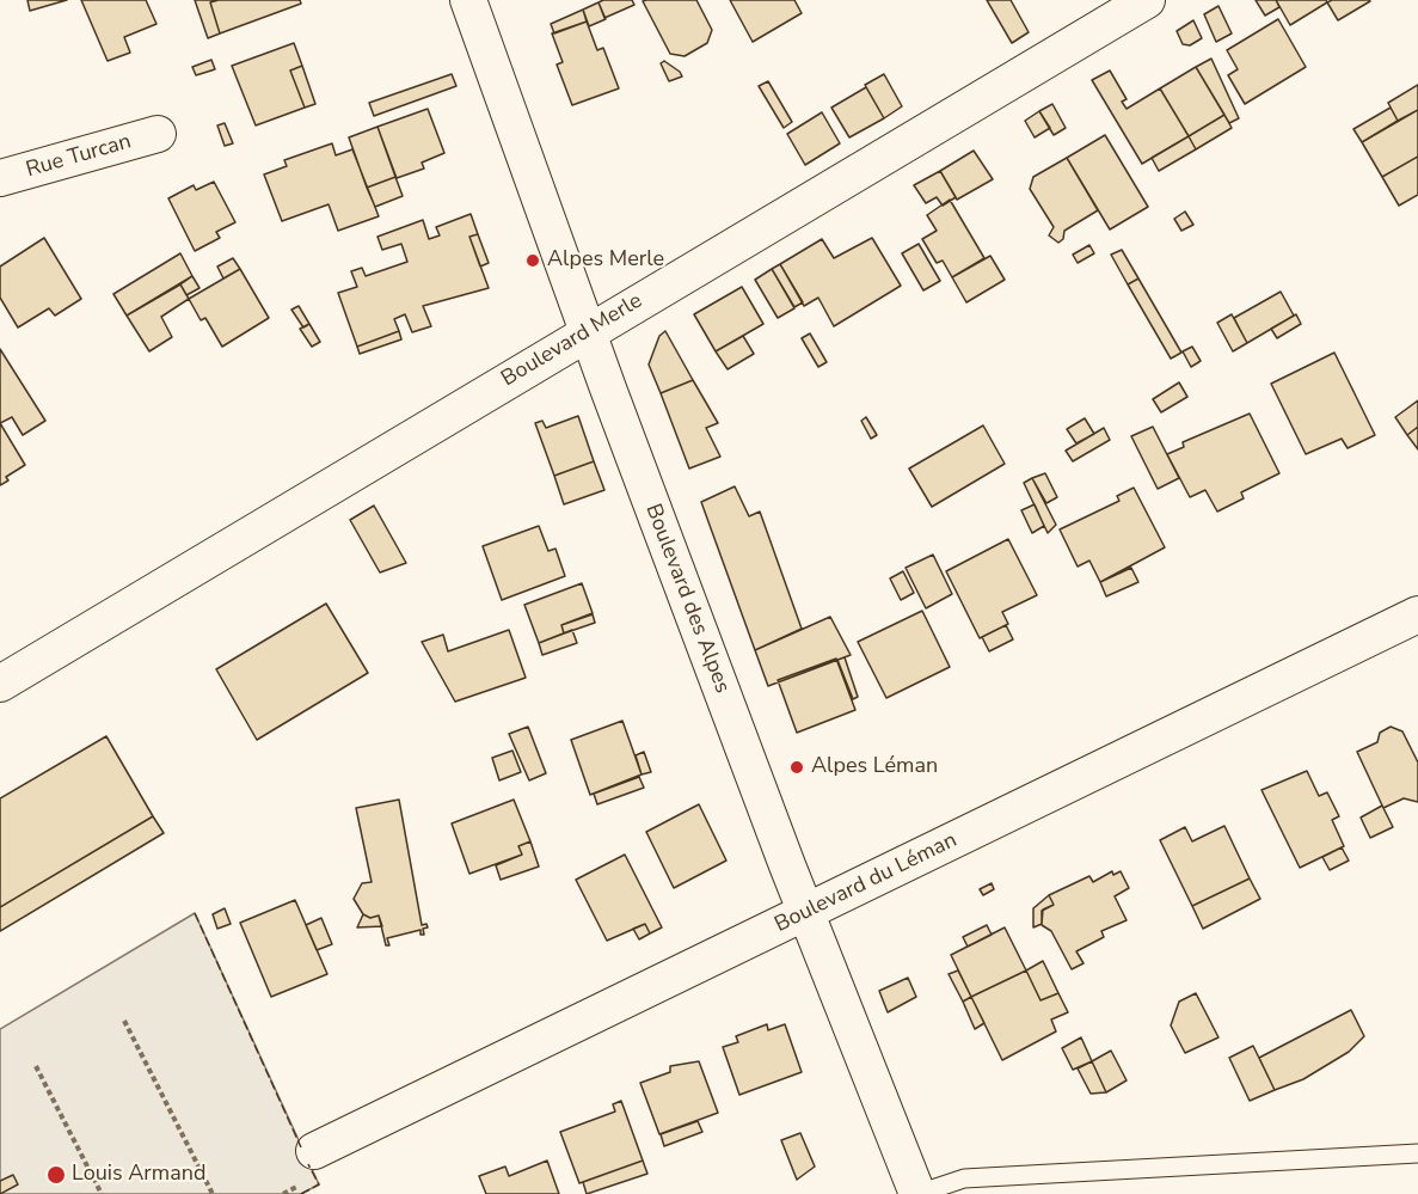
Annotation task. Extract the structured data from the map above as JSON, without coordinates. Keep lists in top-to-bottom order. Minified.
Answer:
{"streets":{"street":["Rue Turcan","Boulevard Merle","Boulevard des Alpes","Boulevard du Léman"]},"crossings":[["Boulevard Merle","Boulevard des Alpes"],["Boulevard des Alpes","Boulevard du Léman"]],"places":["Alpes Merle","Alpes Léman","Louis Armand"]}
